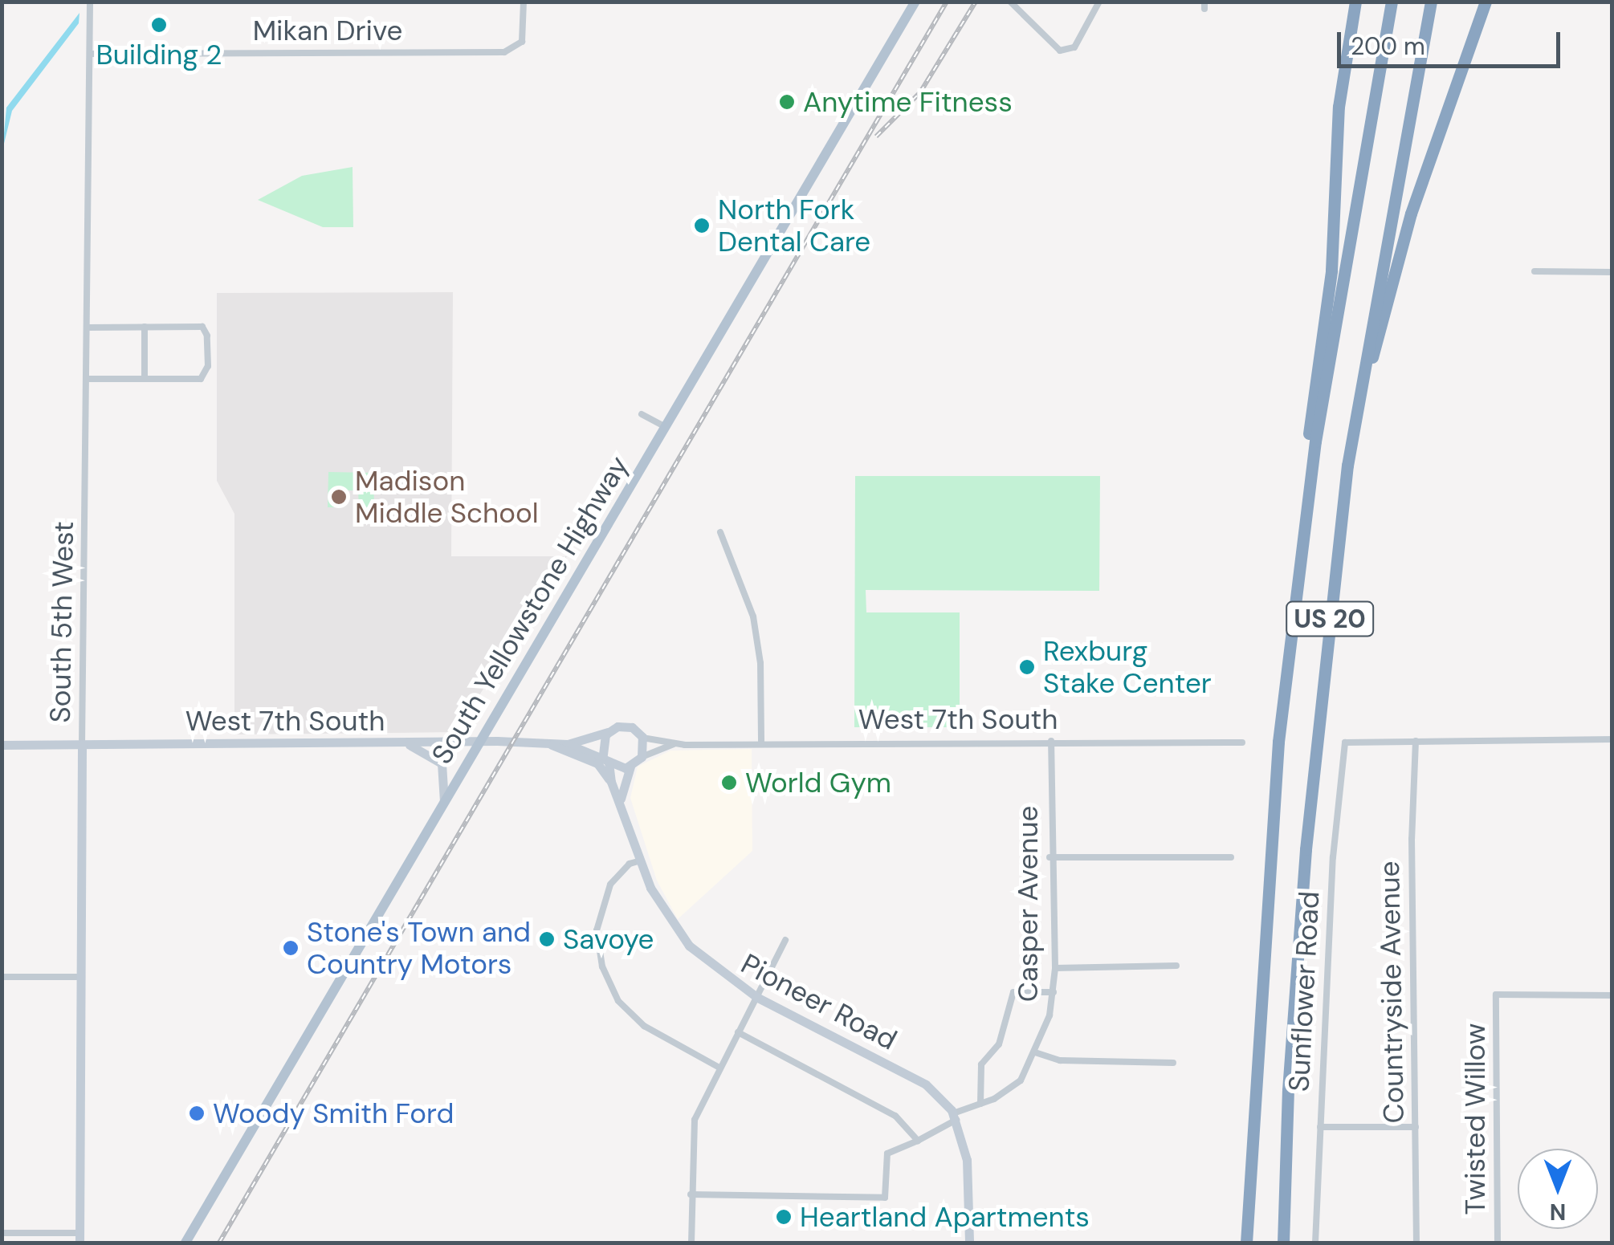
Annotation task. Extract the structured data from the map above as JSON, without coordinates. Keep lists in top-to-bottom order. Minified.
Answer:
{"streets":{"highway":["US 20"],"main road":["South Yellowstone Highway"],"street":["Mikan Drive","South 5th West","West 7th South","Casper Avenue","Sunflower Road","Countryside Avenue","Pioneer Road","Twisted Willow"]},"crossings":[["Mikan Drive","South 5th West"],["South Yellowstone Highway","West 7th South"],["South 5th West","West 7th South"],["West 7th South","Casper Avenue"],["West 7th South","Pioneer Road"],["Casper Avenue","Pioneer Road"],["Sunflower Road","Countryside Avenue"]],"places":["Building 2","Anytime Fitness","North Fork Dental Care","Madison Middle School","Rexburg Stake Center","World Gym","Savoye","Stone's Town and Country Motors","Woody Smith Ford","Heartland Apartments"],"scale_bar":"200 m","north":"bottom"}
